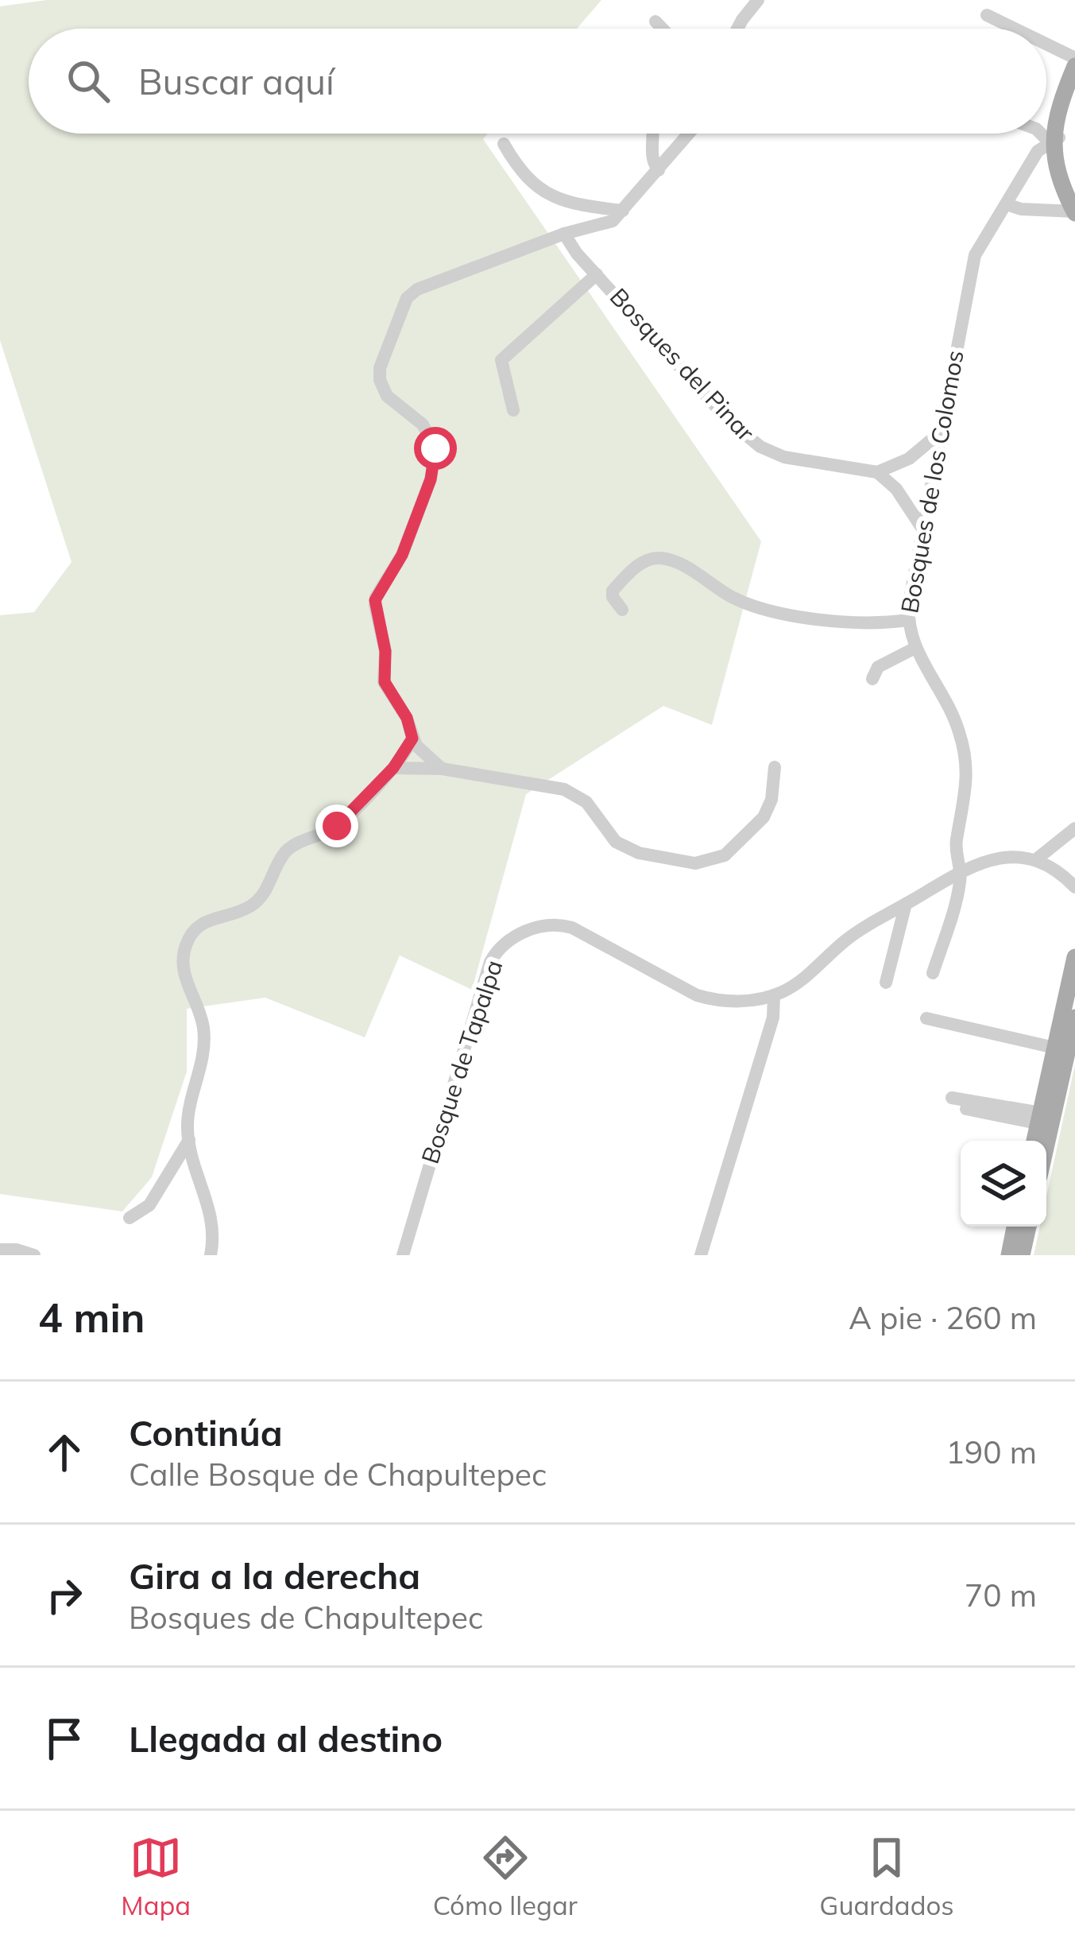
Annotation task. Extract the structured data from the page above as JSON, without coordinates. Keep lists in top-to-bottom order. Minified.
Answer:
{"streets":{"street":["Bosques del Pinar","Bosques de los Colomos","Bosque de Tapalpa"]},"crossings":[["Bosques de los Colomos","Bosque de Tapalpa"]],"page":{"search":"Buscar aquí","heading":["4 min","A pie · 260 m"],"list":[["Continúa","Calle Bosque de Chapultepec","190 m"],["Gira a la derecha","Bosques de Chapultepec","70 m"],"Llegada al destino"],"nav":["Mapa","Cómo llegar","Guardados"]}}
